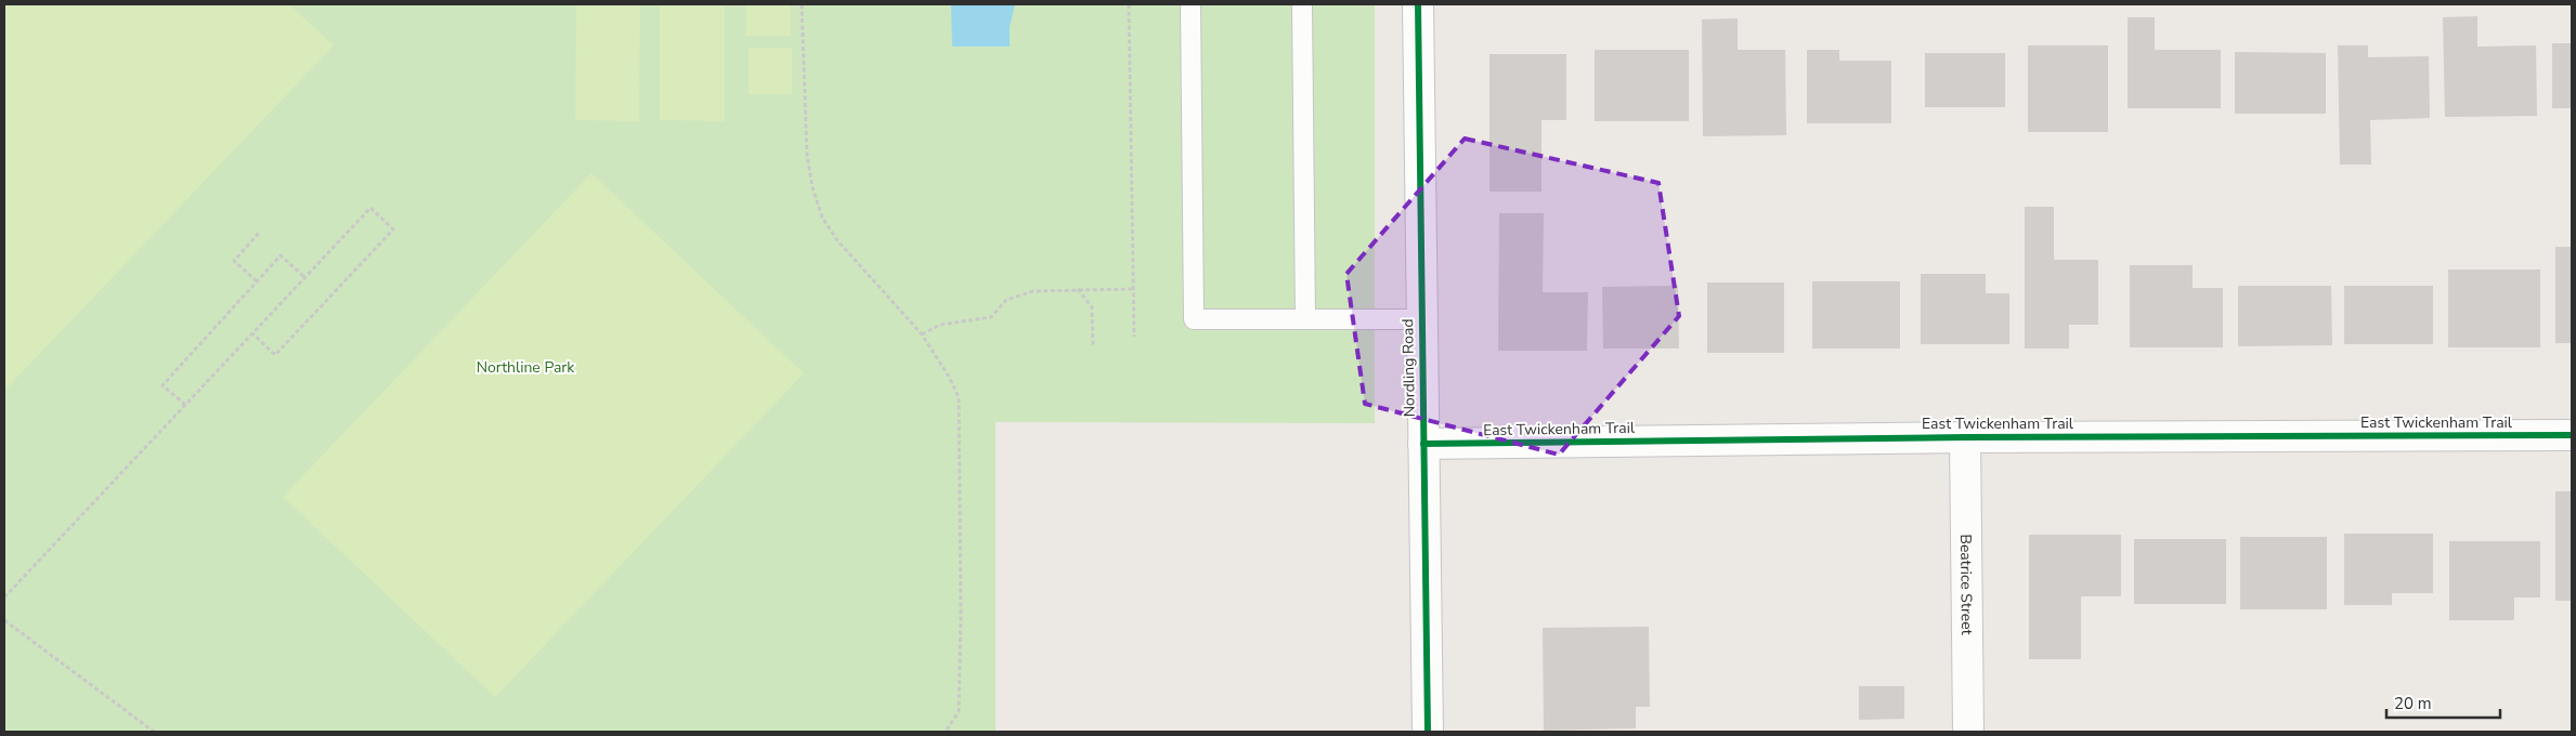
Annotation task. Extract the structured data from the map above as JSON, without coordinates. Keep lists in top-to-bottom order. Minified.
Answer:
{"streets":{"street":["Nordling Road","East Twickenham Trail","Beatrice Street"]},"crossings":[["Nordling Road","East Twickenham Trail"],["East Twickenham Trail","Beatrice Street"]],"parks":["Northline Park"],"scale_bar":"20 m"}
